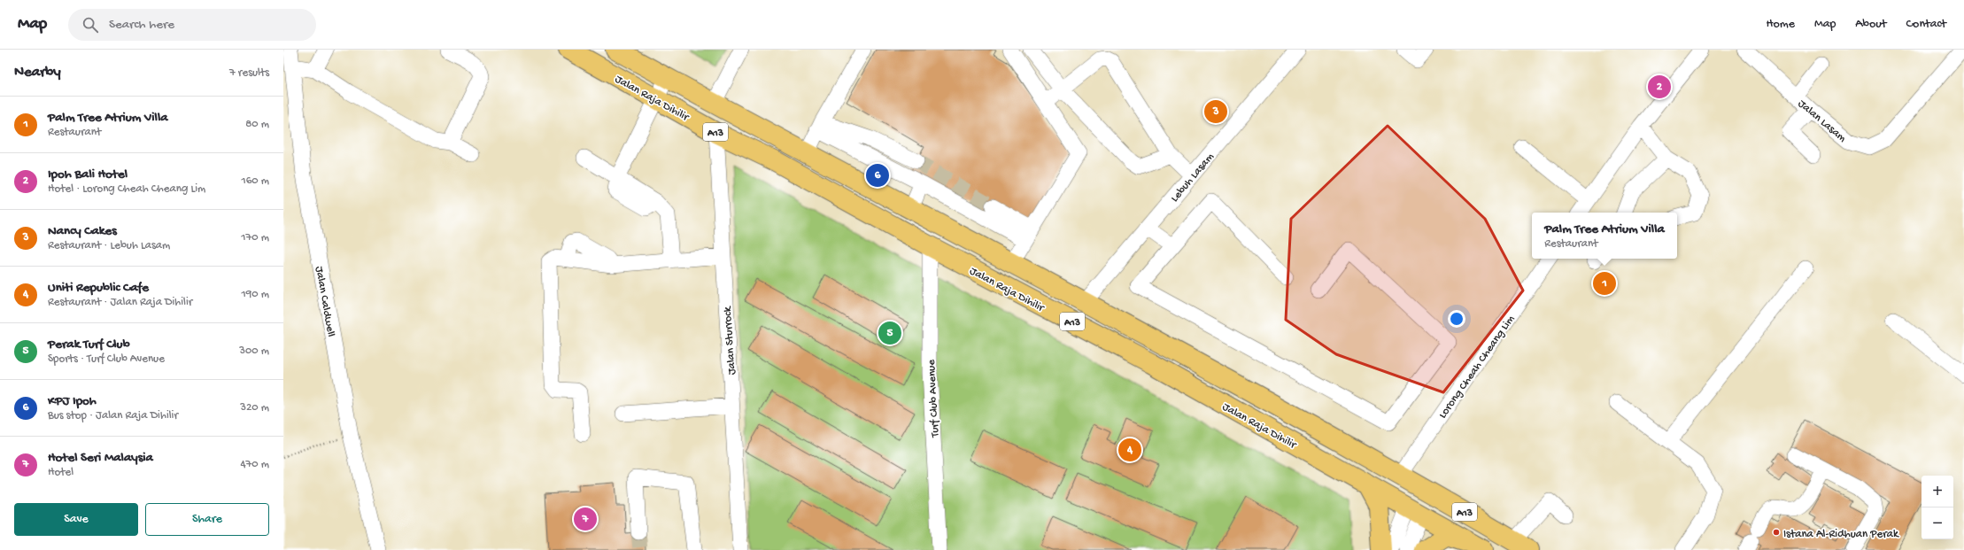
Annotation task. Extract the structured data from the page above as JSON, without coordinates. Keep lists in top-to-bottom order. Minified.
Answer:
{"streets":{"main road":["Jalan Raja Dihilir","A13"],"street":["Jalan Lasam","Lebuh Lasam","Jalan Caldwell","Jalan Sturrock","Lorong Cheah Cheang Lim","Turf Club Avenue"]},"crossings":[["Jalan Raja Dihilir","Lebuh Lasam"],["Jalan Raja Dihilir","Jalan Sturrock"],["Jalan Raja Dihilir","Lorong Cheah Cheang Lim"],["Jalan Raja Dihilir","Turf Club Avenue"]],"places":["Istana Al-Ridhuan Perak"],"page":{"header":"Map","search":"Search here","nav":["Home","Map","About","Contact"],"heading":["Nearby","7 results"],"pins":["2","3","6","1","5","4","7"],"list":[{"mark":"1","name":"Palm Tree Atrium Villa","note":"Restaurant","value":"80 m"},{"mark":"2","name":"Ipoh Bali Hotel","note":"Hotel · Lorong Cheah Cheang Lim","value":"160 m"},{"mark":"3","name":"Nancy Cakes","note":"Restaurant · Lebuh Lasam","value":"170 m"},{"mark":"4","name":"Uniti Republic Cafe","note":"Restaurant · Jalan Raja Dihilir","value":"190 m"},{"mark":"5","name":"Perak Turf Club","note":"Sports · Turf Club Avenue","value":"300 m"},{"mark":"6","name":"KPJ Ipoh","note":"Bus stop · Jalan Raja Dihilir","value":"320 m"},{"mark":"7","name":"Hotel Seri Malaysia","note":"Hotel","value":"470 m"}],"popup":["Palm Tree Atrium Villa","Restaurant"],"map_buttons":["+","−"],"buttons":["Save","Share"]}}
